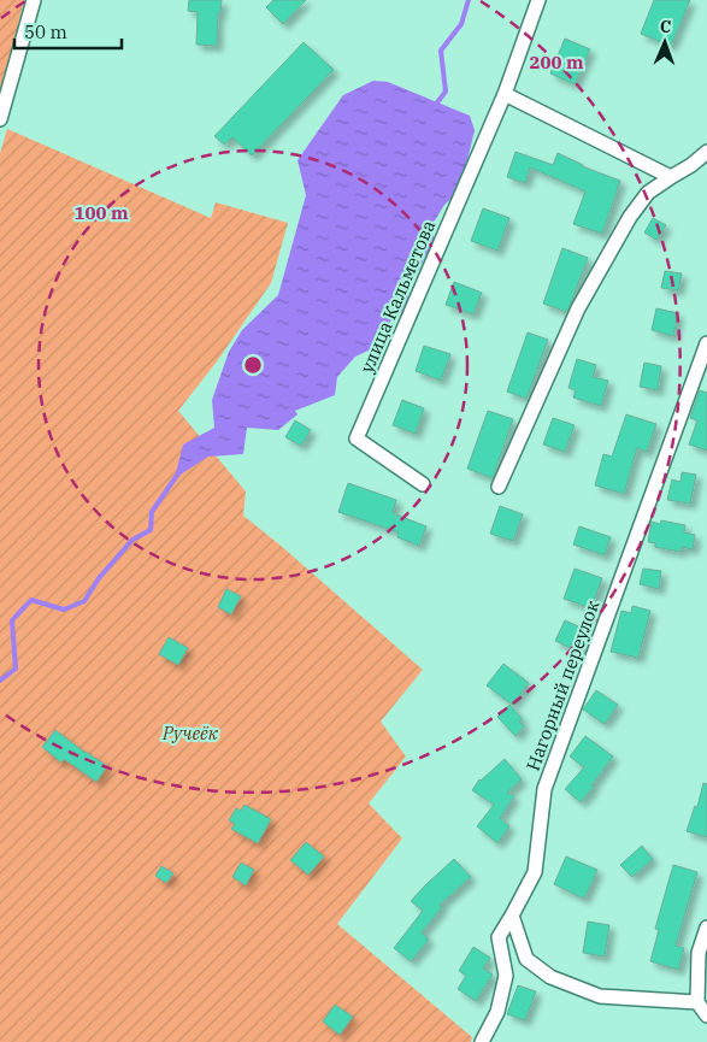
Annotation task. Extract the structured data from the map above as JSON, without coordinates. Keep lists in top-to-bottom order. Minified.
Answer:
{"streets":{"street":["улица Кальметова","Нагорный переулок"]},"parks":["Ручеёк"],"scale_bar":"50 m","north":"top","rings":["200 m","100 m"]}
